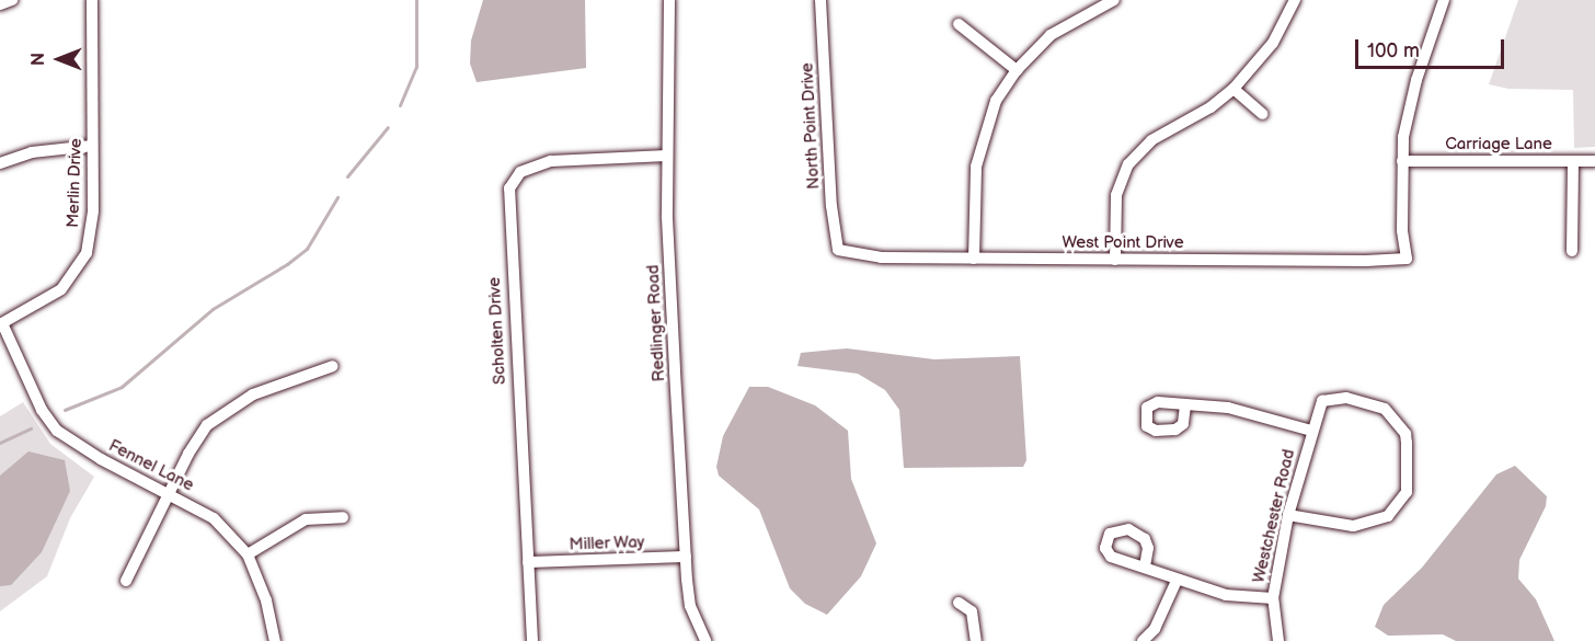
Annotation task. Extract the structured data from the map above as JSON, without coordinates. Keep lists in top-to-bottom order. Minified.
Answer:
{"streets":{"street":["North Point Drive","Carriage Lane","Merlin Drive","West Point Drive","Redlinger Road","Scholten Drive","Fennel Lane","Westchester Road","Miller Way"]},"crossings":[["North Point Drive","West Point Drive"],["Carriage Lane","West Point Drive"],["Merlin Drive","Fennel Lane"],["Redlinger Road","Scholten Drive"],["Redlinger Road","Miller Way"],["Scholten Drive","Miller Way"]],"scale_bar":"100 m","north":"left"}
